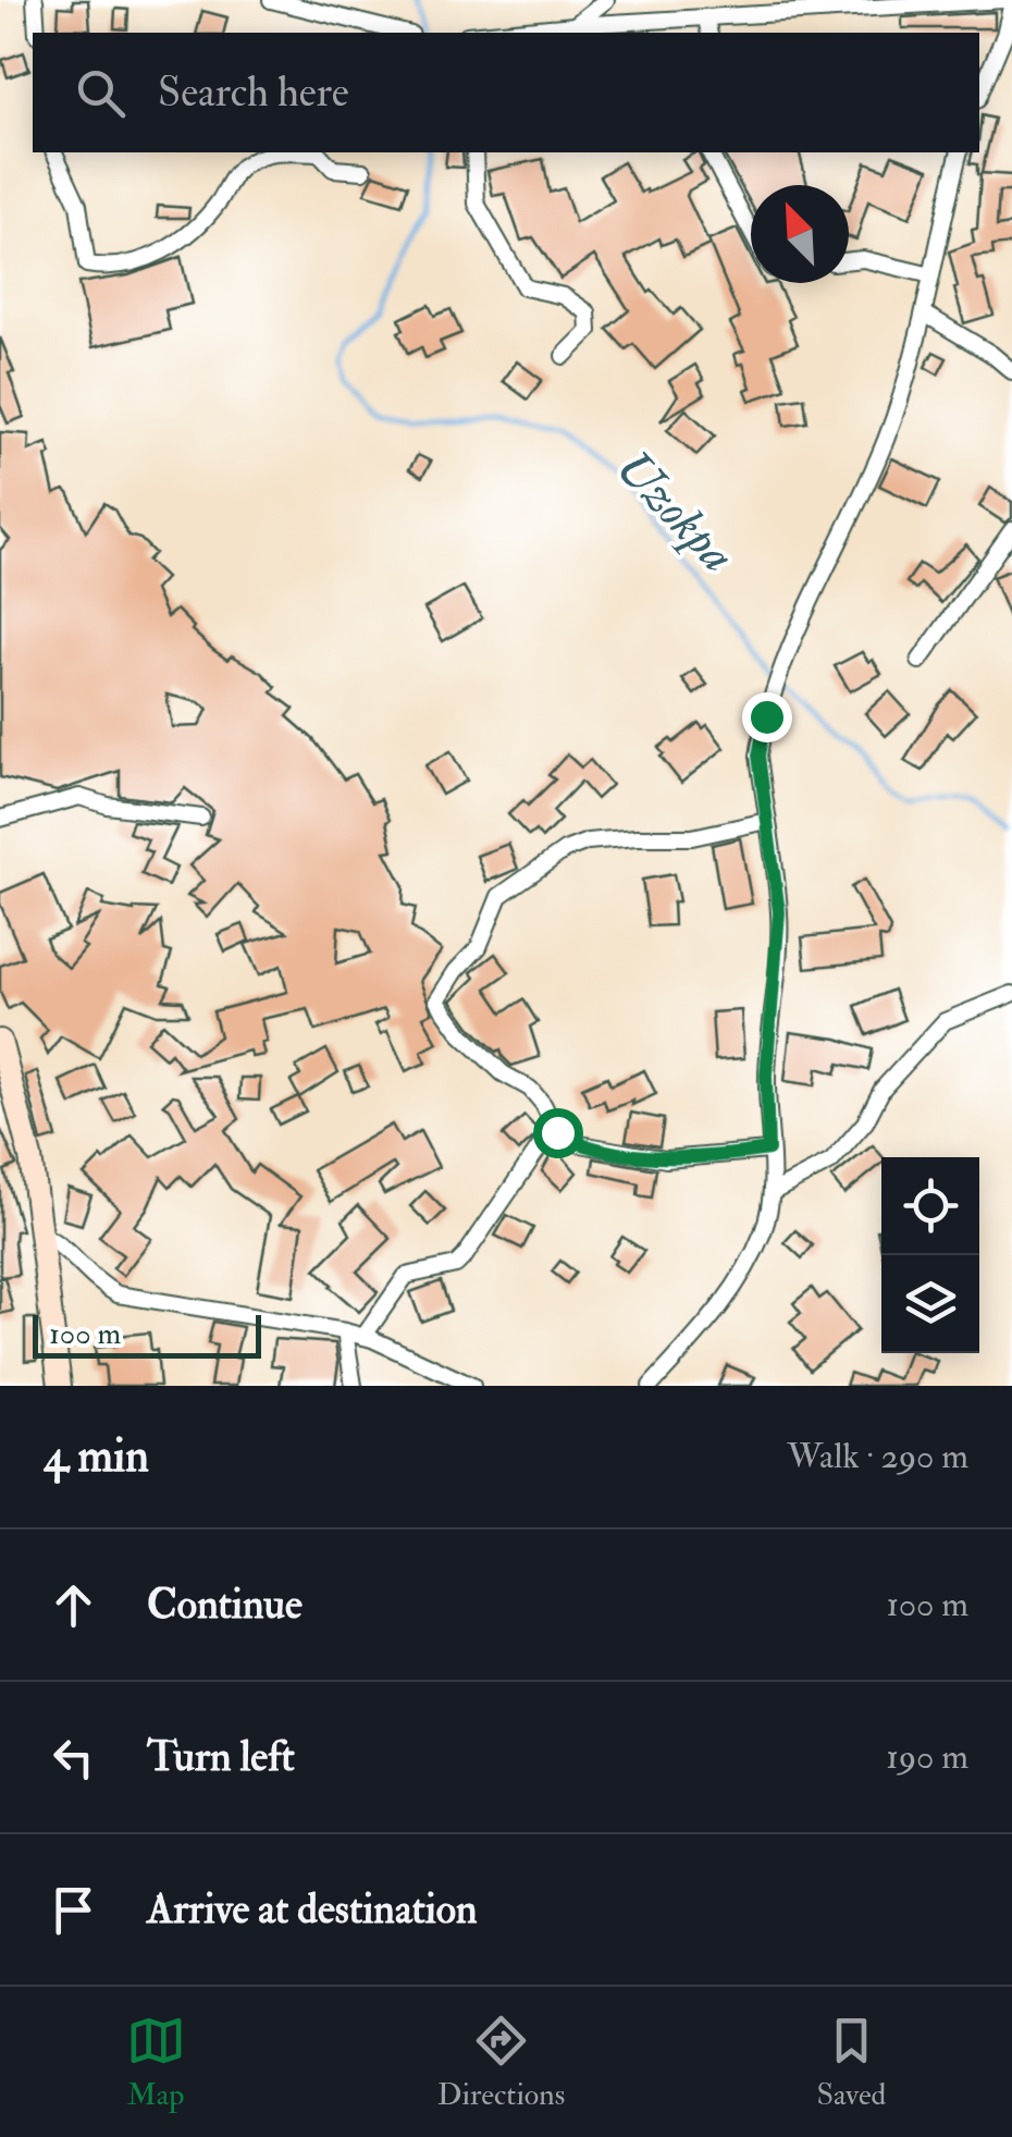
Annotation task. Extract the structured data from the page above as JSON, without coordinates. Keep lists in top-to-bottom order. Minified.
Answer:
{"water":["Uzokpa"],"scale_bar":"100 m","north":"top left","page":{"search":"Search here","scale":"100 m","heading":["4 min","Walk · 290 m"],"list":[["Continue","100 m"],["Turn left","190 m"],"Arrive at destination"],"nav":["Map","Directions","Saved"]}}
